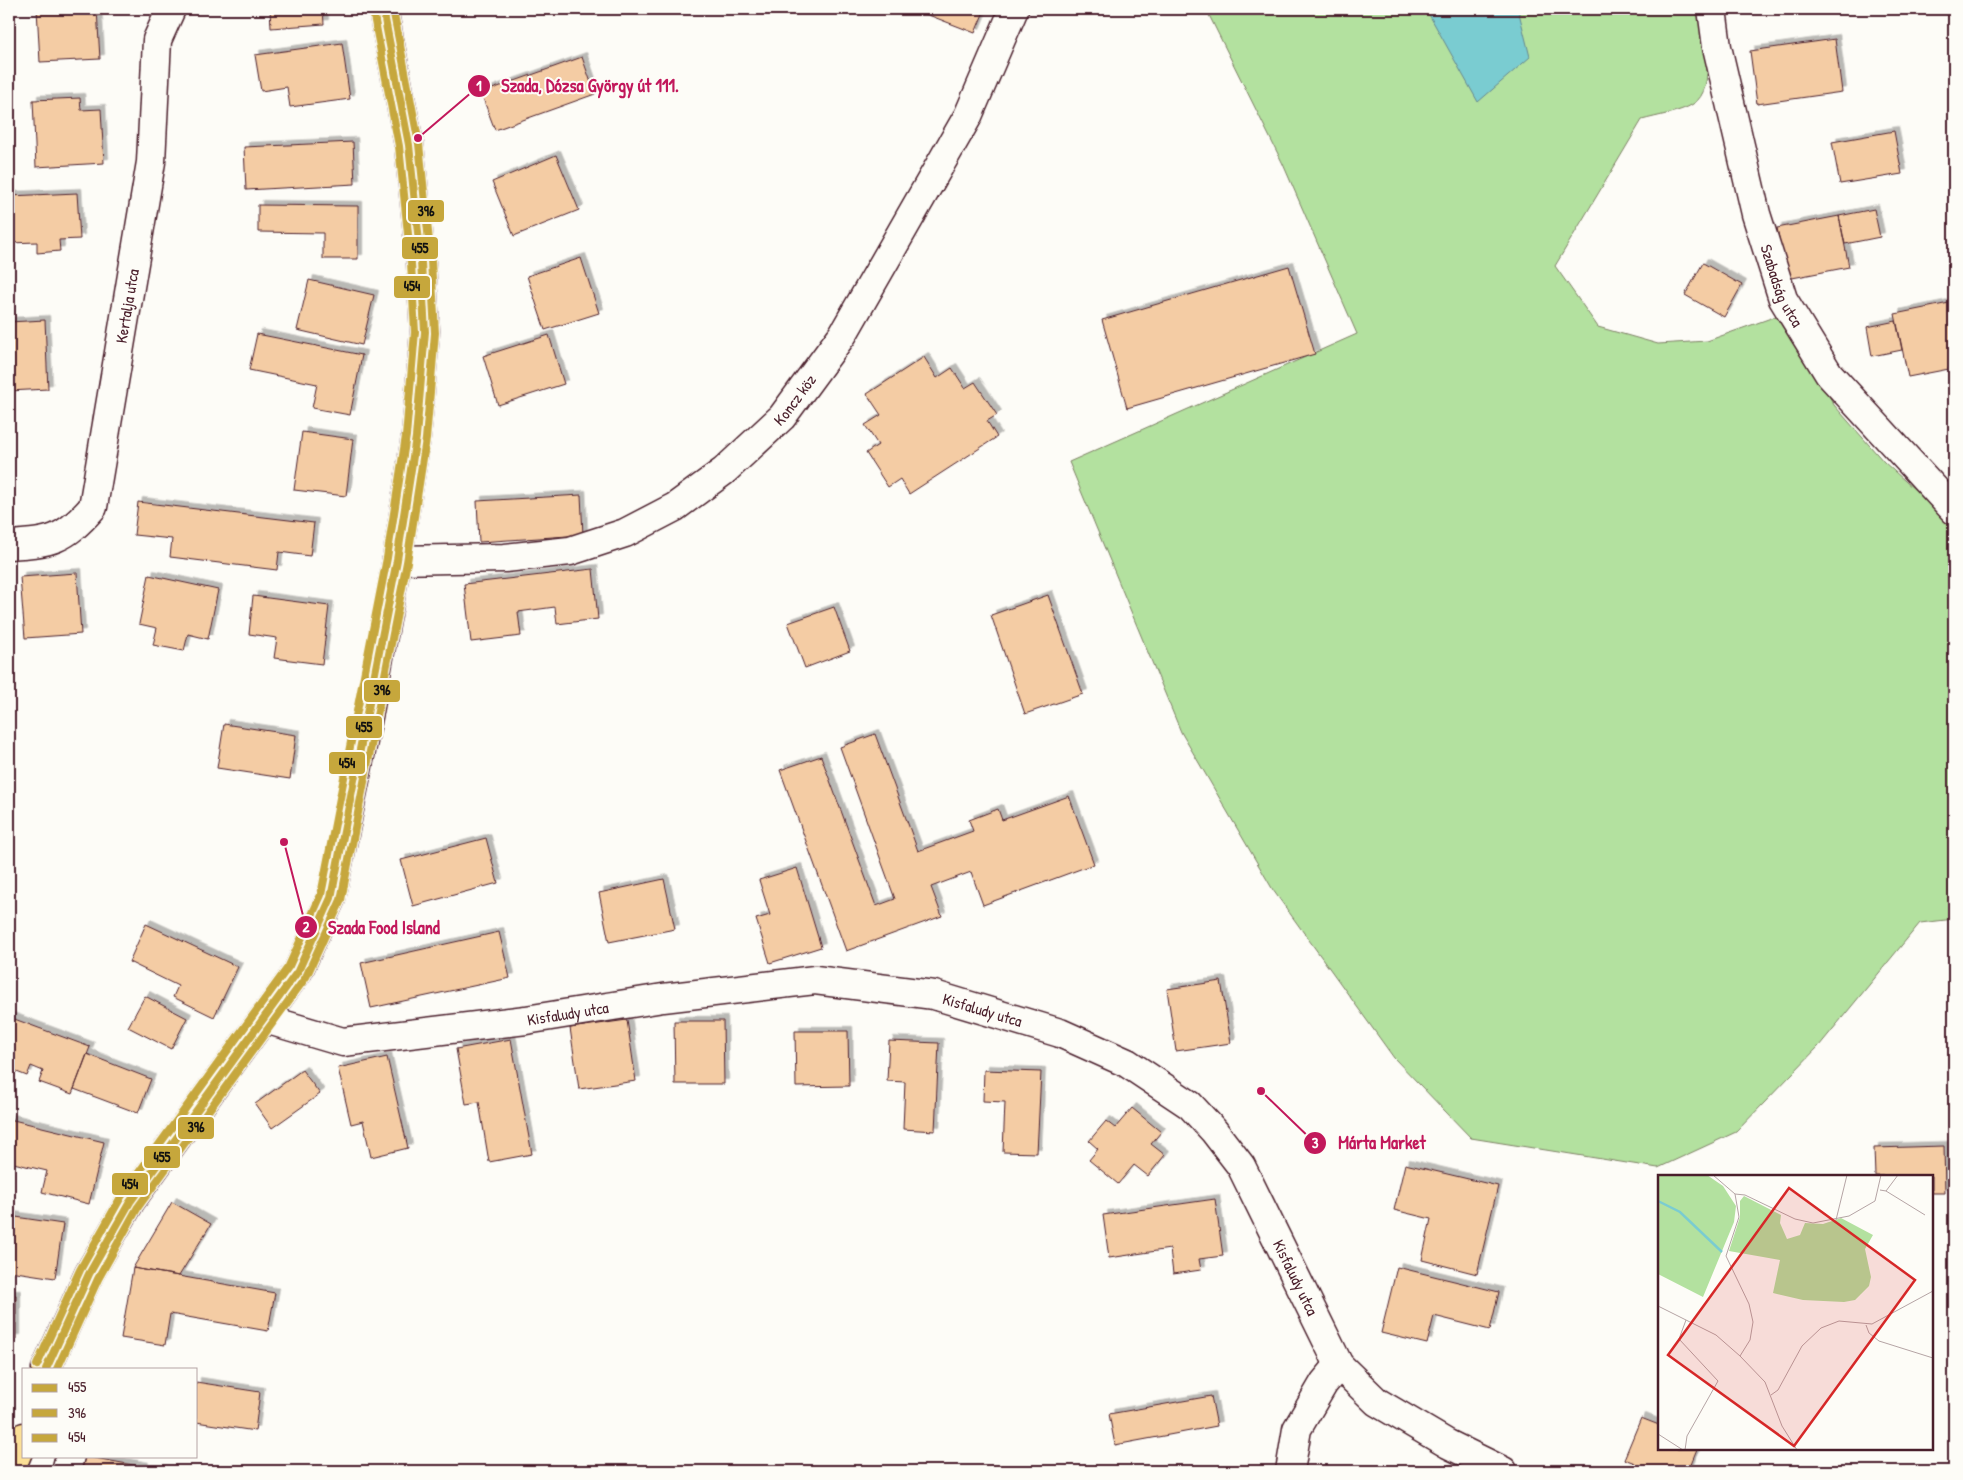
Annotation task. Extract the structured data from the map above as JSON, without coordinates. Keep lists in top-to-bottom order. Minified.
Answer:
{"streets":{"street":["Szabadság utca","Kertalja utca","Koncz köz","Kisfaludy utca"]},"places":["Szada, Dózsa György út 111.","Szada Food Island","Márta Market"],"lines":["transit line 455","transit line 396","transit line 454"],"legend":["455","396","454"]}
